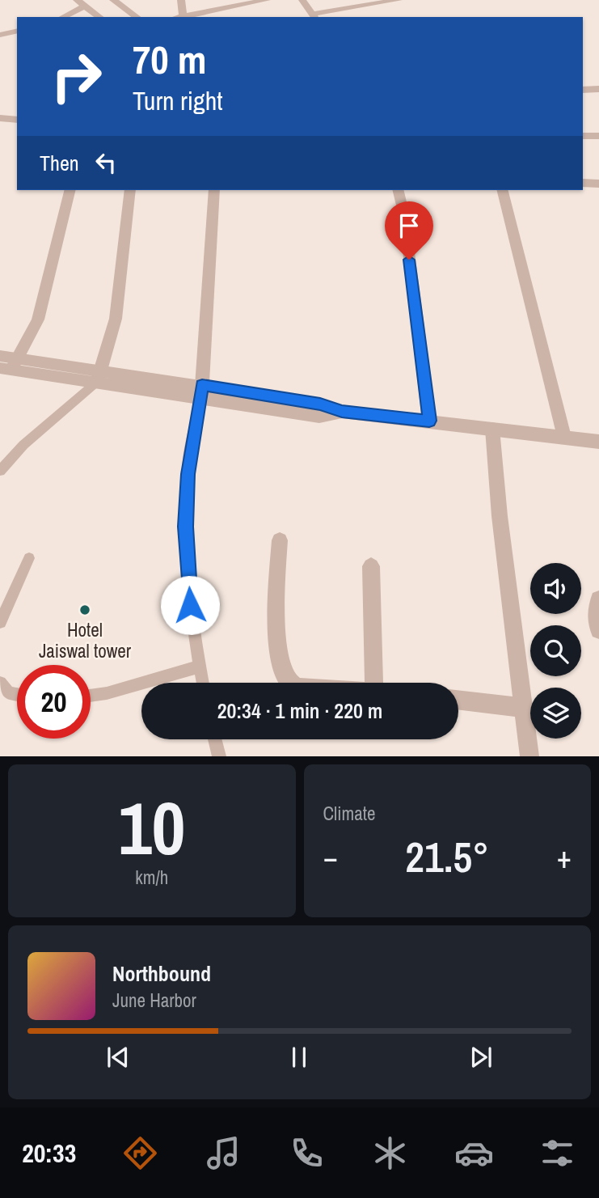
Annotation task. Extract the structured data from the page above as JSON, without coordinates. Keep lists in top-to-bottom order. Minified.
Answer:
{"places":["Hotel Jaiswal tower"],"page":{"turn":["70 m","Turn right"],"then":"Then","limit":"20","trip":"20:34 · 1 min · 220 m","tile":[["10","km/h"],"Climate"],"heat":["−","21.5°","+"],"song":["Northbound","June Harbor"],"tabs":"20:33"}}
